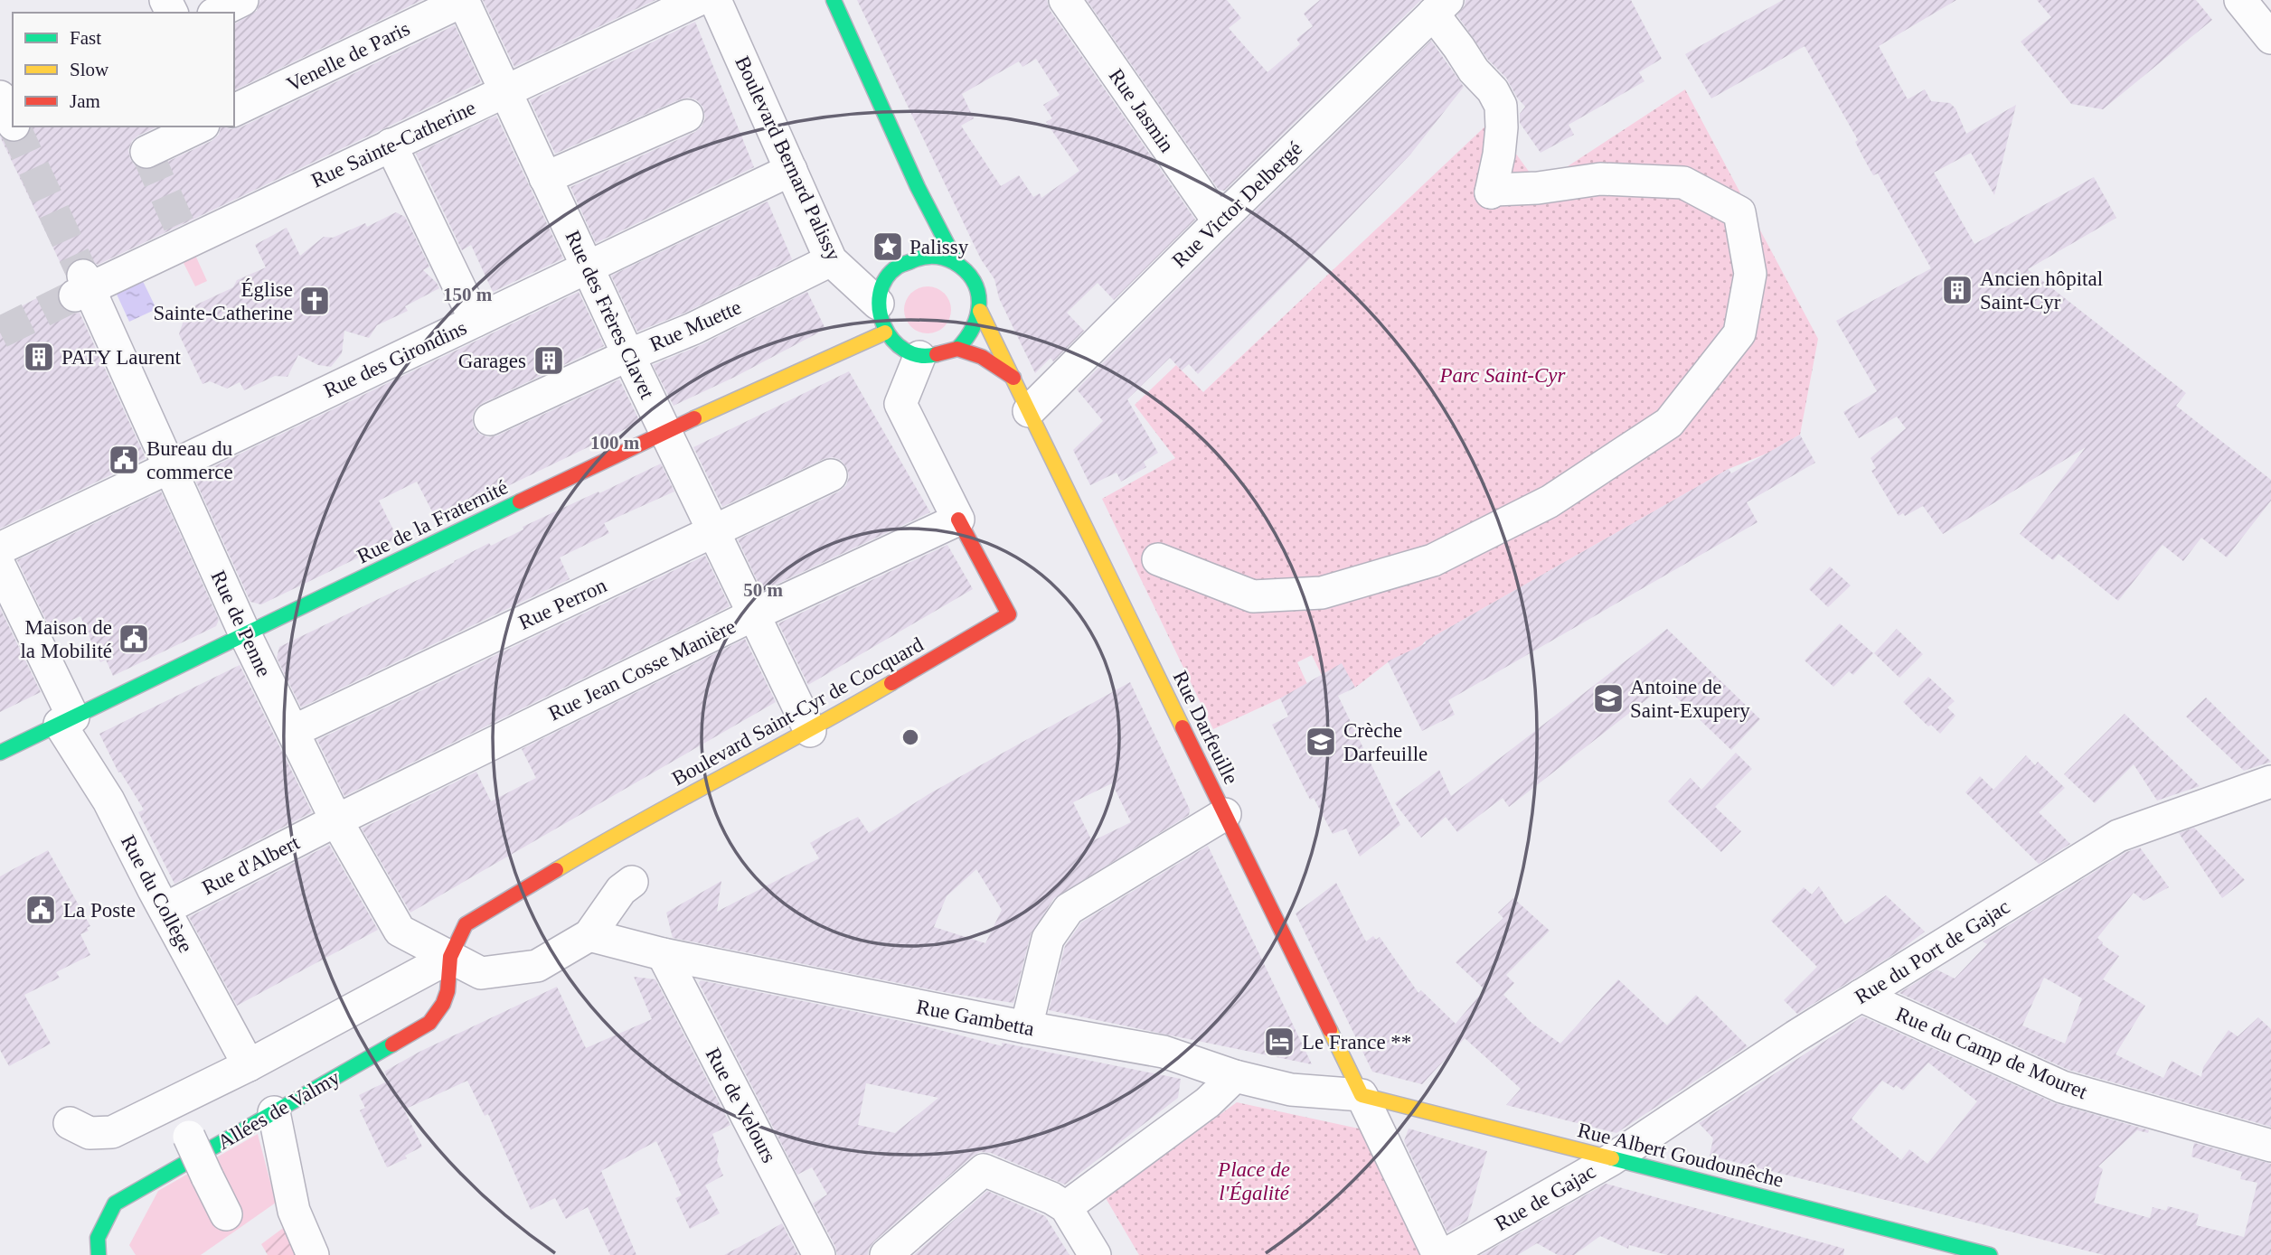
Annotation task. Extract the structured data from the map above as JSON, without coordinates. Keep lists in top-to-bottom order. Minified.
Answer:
{"streets":{"main road":["Rue de la Fraternité","Boulevard Saint-Cyr de Cocquard","Rue Darfeuille","Allées de Valmy","Rue Albert Goudounêche"],"street":["Venelle de Paris","Rue Jasmin","Rue Sainte-Catherine","Boulevard Bernard Palissy","Rue Victor Delbergé","Rue des Frères Clavet","Rue Muette","Rue des Girondins","Rue Perron","Rue de Penne","Rue Jean Cosse Manière","Rue d'Albert","Rue du Collège","Rue du Port de Gajac","Rue Gambetta","Rue du Camp de Mouret","Rue de Velours","Rue de Gajac"]},"crossings":[["Venelle de Paris","Rue des Frères Clavet"],["Rue Jasmin","Rue Victor Delbergé"],["Rue Sainte-Catherine","Rue des Frères Clavet"],["Rue Sainte-Catherine","Rue de Penne"],["Boulevard Bernard Palissy","Rue Muette"],["Boulevard Bernard Palissy","Rue des Girondins"],["Boulevard Bernard Palissy","Rue de la Fraternité"],["Boulevard Bernard Palissy","Rue Darfeuille"],["Rue Victor Delbergé","Rue Darfeuille"],["Rue des Frères Clavet","Rue Muette"],["Rue des Frères Clavet","Rue des Girondins"],["Rue des Frères Clavet","Rue de la Fraternité"],["Rue des Frères Clavet","Rue Perron"],["Rue des Frères Clavet","Rue Jean Cosse Manière"],["Rue des Frères Clavet","Boulevard Saint-Cyr de Cocquard"],["Rue des Girondins","Rue de Penne"],["Rue de la Fraternité","Rue de Penne"],["Rue de la Fraternité","Rue Darfeuille"],["Rue de la Fraternité","Rue du Collège"],["Rue Perron","Rue de Penne"],["Rue de Penne","Rue Jean Cosse Manière"],["Rue de Penne","Boulevard Saint-Cyr de Cocquard"],["Rue de Penne","Rue d'Albert"],["Rue de Penne","Allées de Valmy"],["Rue Jean Cosse Manière","Boulevard Saint-Cyr de Cocquard"],["Rue Jean Cosse Manière","Rue d'Albert"],["Boulevard Saint-Cyr de Cocquard","Allées de Valmy"],["Rue Darfeuille","Rue Gambetta"],["Rue Darfeuille","Rue Albert Goudounêche"],["Rue d'Albert","Rue du Collège"],["Rue du Port de Gajac","Rue du Camp de Mouret"],["Rue du Port de Gajac","Rue Albert Goudounêche"],["Rue du Port de Gajac","Rue de Gajac"],["Rue Gambetta","Rue de Velours"],["Rue Gambetta","Rue Albert Goudounêche"],["Rue Albert Goudounêche","Rue de Gajac"]],"parks":["Parc Saint-Cyr","Place de l'Égalité"],"places":{"place":["Palissy"],"building":["Ancien hôpital Saint-Cyr","PATY Laurent","Garages"],"church":["Église Sainte-Catherine"],"public building":["Bureau du commerce","Maison de la Mobilité","La Poste"],"school or university":["Antoine de Saint-Exupery","Crèche Darfeuille"],"hotel":["Le France **"]},"legend":["Fast","Slow","Jam"],"rings":["150 m","100 m","50 m"]}
